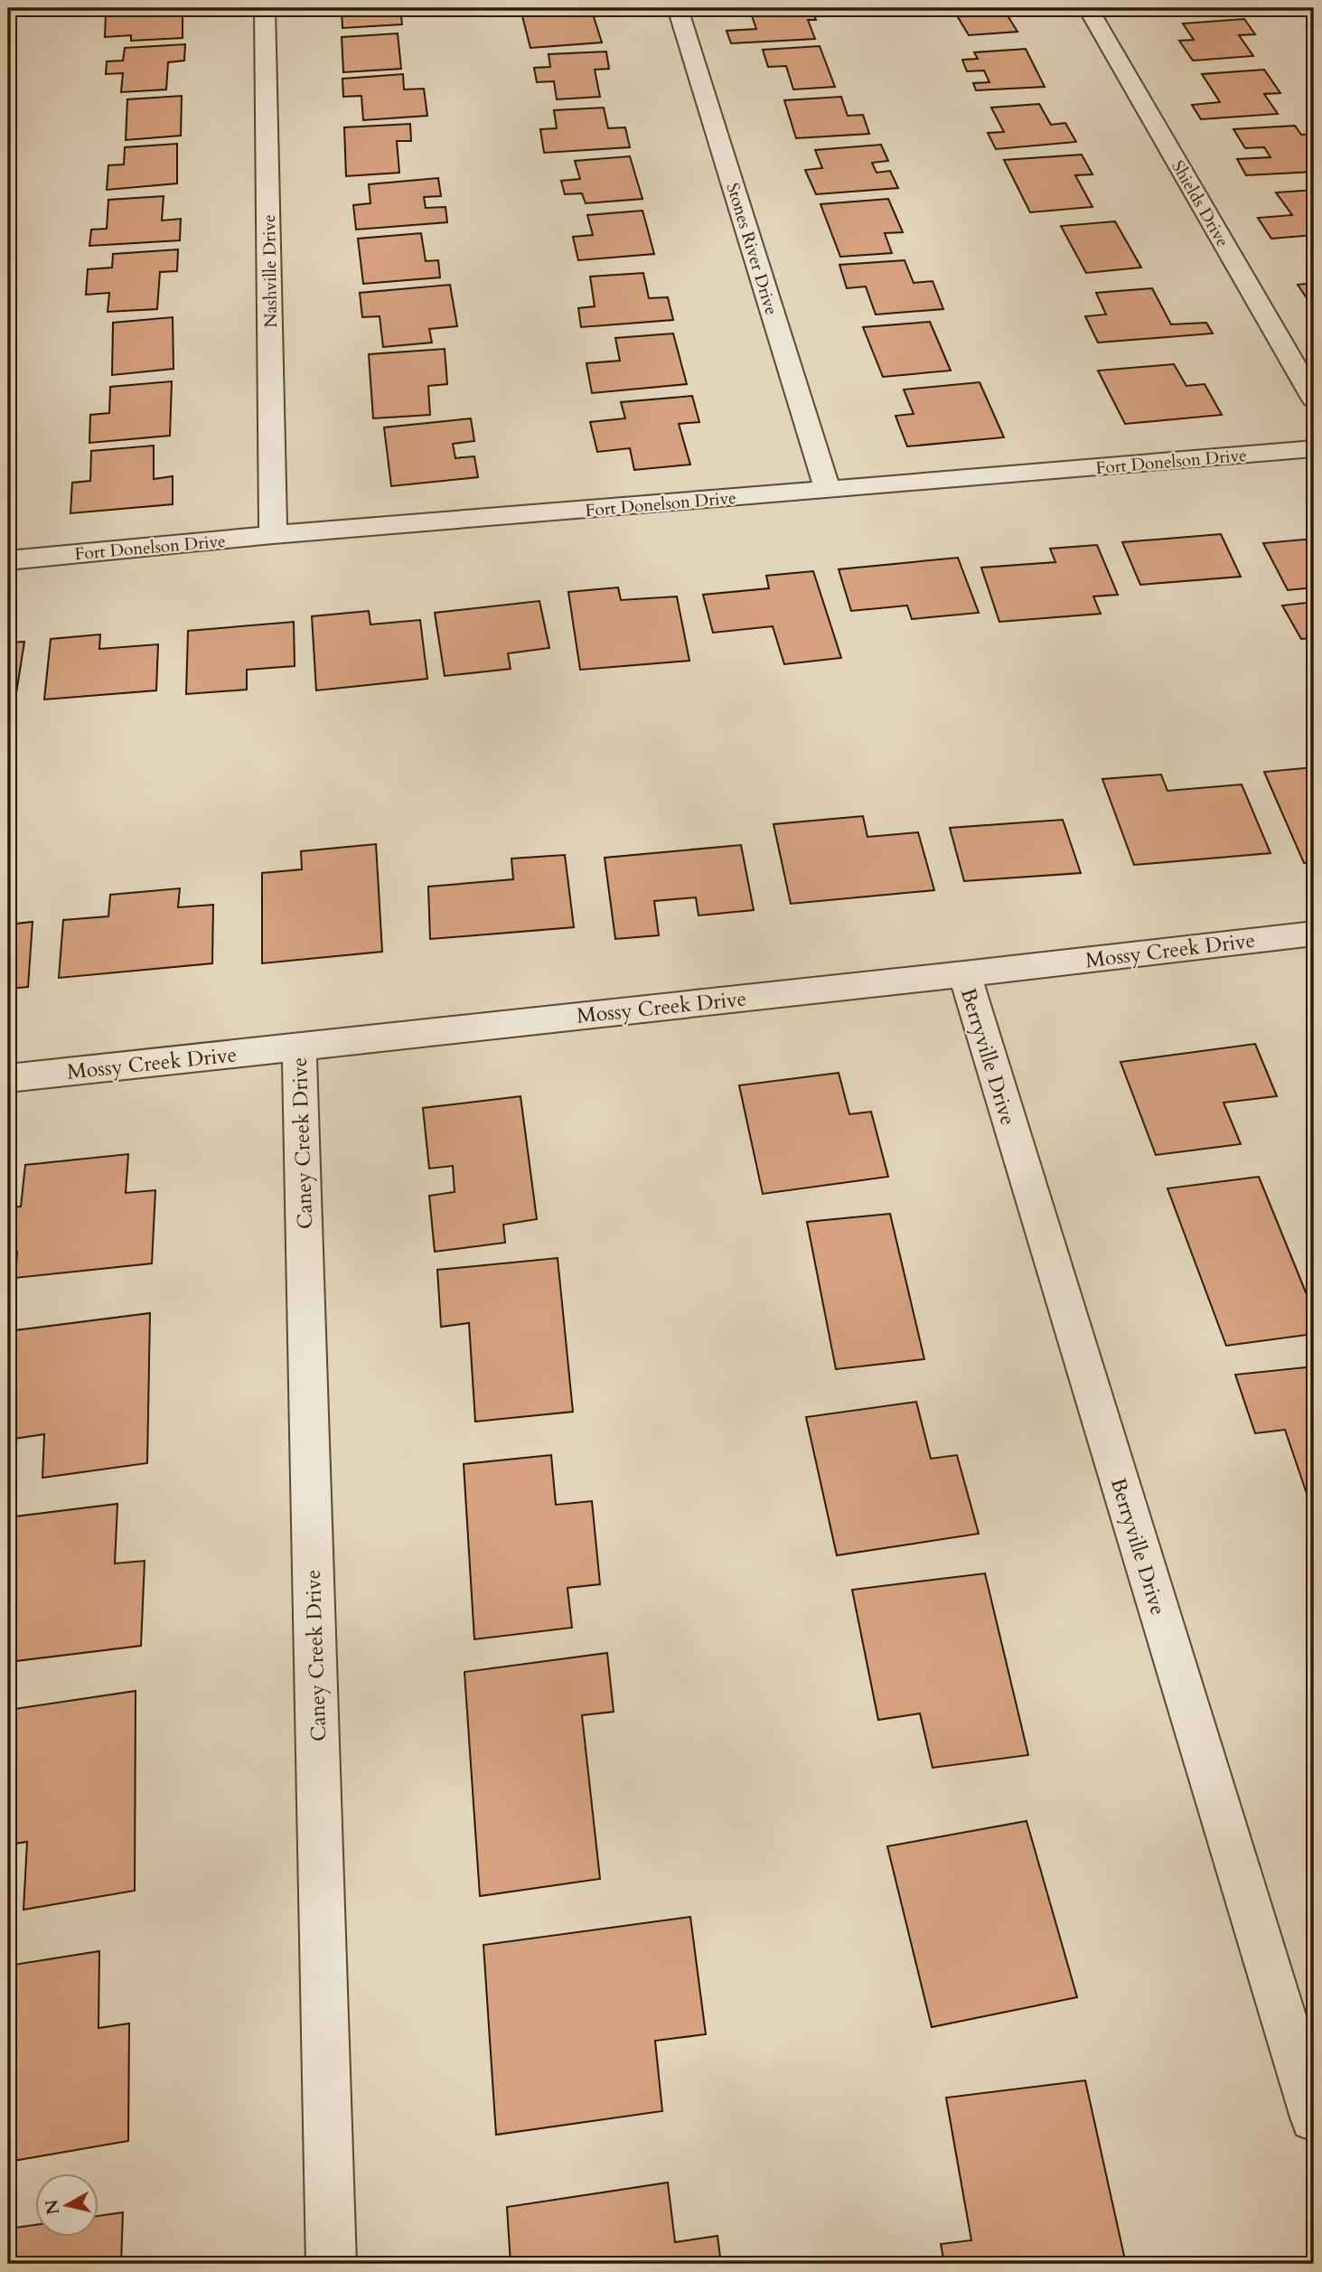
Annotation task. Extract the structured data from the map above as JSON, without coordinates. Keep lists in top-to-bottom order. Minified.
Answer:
{"streets":{"street":["Shields Drive","Stones River Drive","Nashville Drive","Fort Donelson Drive","Mossy Creek Drive","Berryville Drive","Caney Creek Drive"]},"crossings":[["Stones River Drive","Fort Donelson Drive"],["Nashville Drive","Fort Donelson Drive"],["Mossy Creek Drive","Berryville Drive"],["Mossy Creek Drive","Caney Creek Drive"]],"north":"left"}
